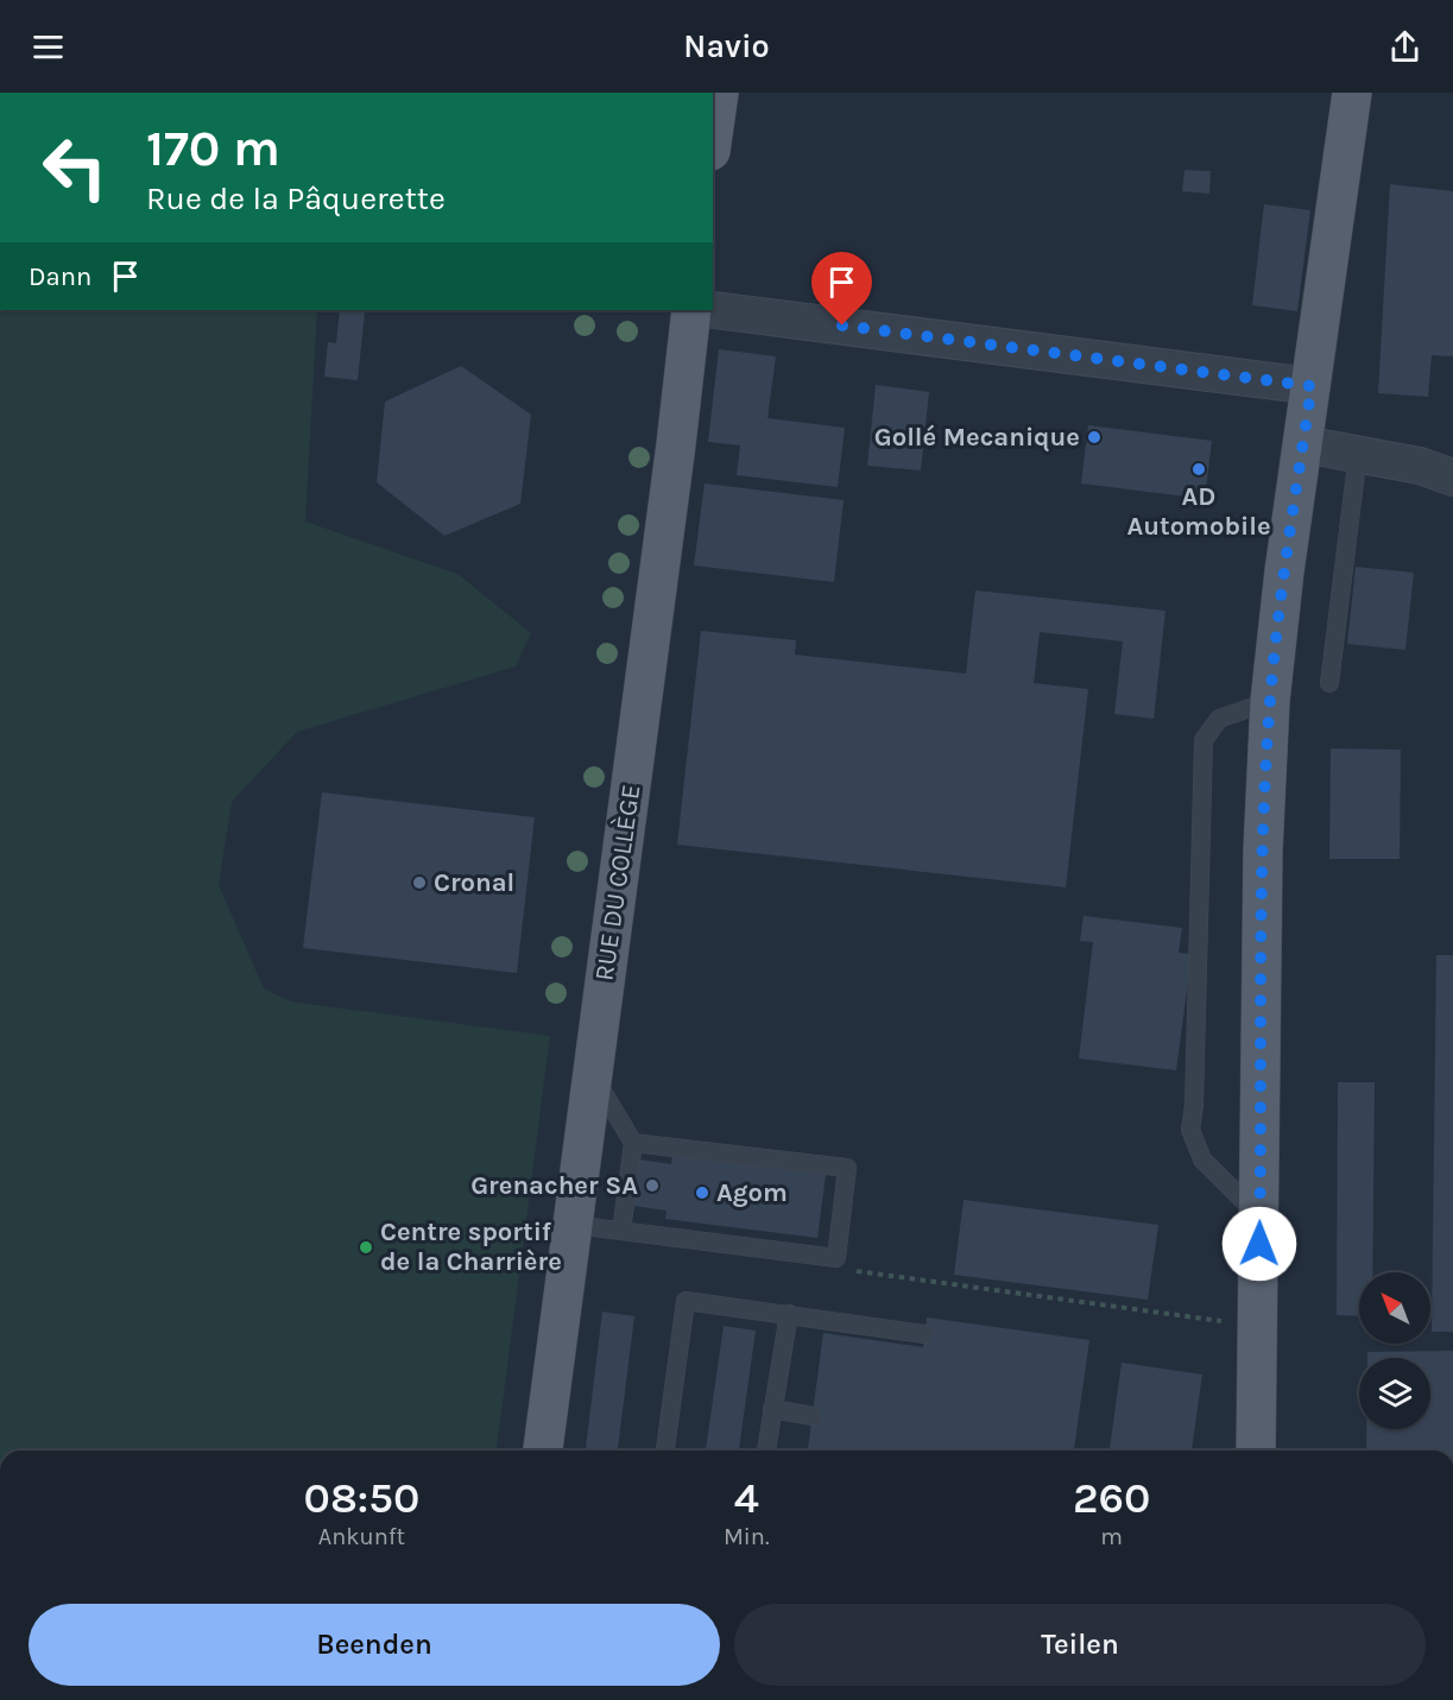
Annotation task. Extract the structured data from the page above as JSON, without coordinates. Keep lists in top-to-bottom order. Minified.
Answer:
{"streets":{"main road":["RUE DU COLLÈGE"]},"places":["Gollé Mecanique","AD Automobile","Cronal","Grenacher SA","Agom","Centre sportif de la Charrière"],"north":"top left","page":{"header":"Navio","turn":["170 m","Rue de la Pâquerette"],"then":"Dann","eta":["08:50","Ankunft","4","Min.","260","m"],"buttons":["Beenden","Teilen"]}}
